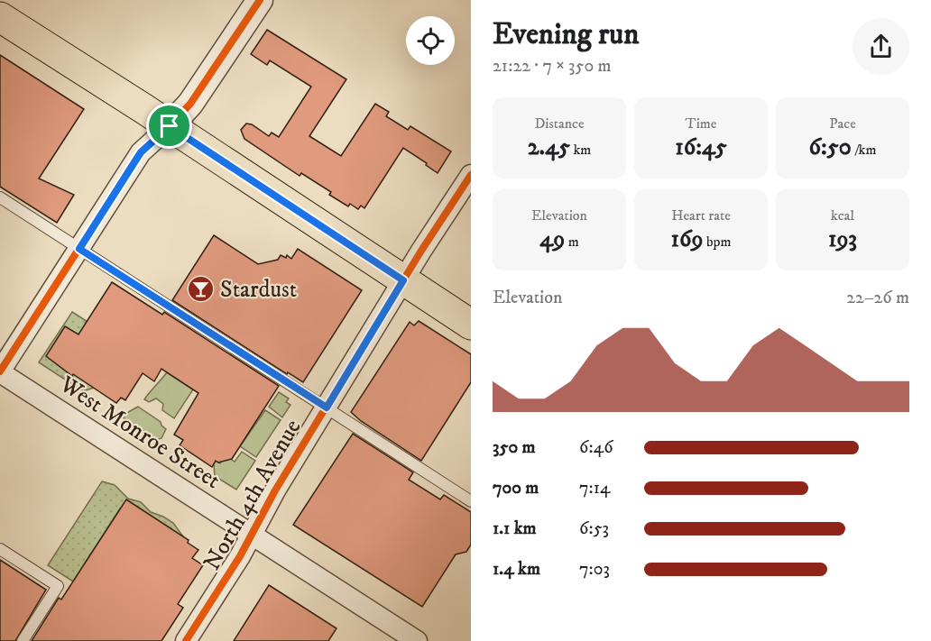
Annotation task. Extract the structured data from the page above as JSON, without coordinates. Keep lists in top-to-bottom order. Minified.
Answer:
{"streets":{"street":["West Monroe Street","North 4th Avenue"]},"crossings":[["West Monroe Street","North 4th Avenue"]],"places":{"bar":["Stardust"]},"page":{"heading":["Evening run","21:22 · 7 × 350 m"],"stats":[["Distance","2.45 km"],["Time","16:45"],["Pace","6:50 /km"],["Elevation","49 m"],["Heart rate","169 bpm"],["kcal","193"]],"chart":["Elevation","22–26 m"],"list":[{"name":"350 m","note":"6:46"},{"name":"700 m","note":"7:14"},{"name":"1.1 km","note":"6:53"},{"name":"1.4 km","note":"7:03"}]}}
